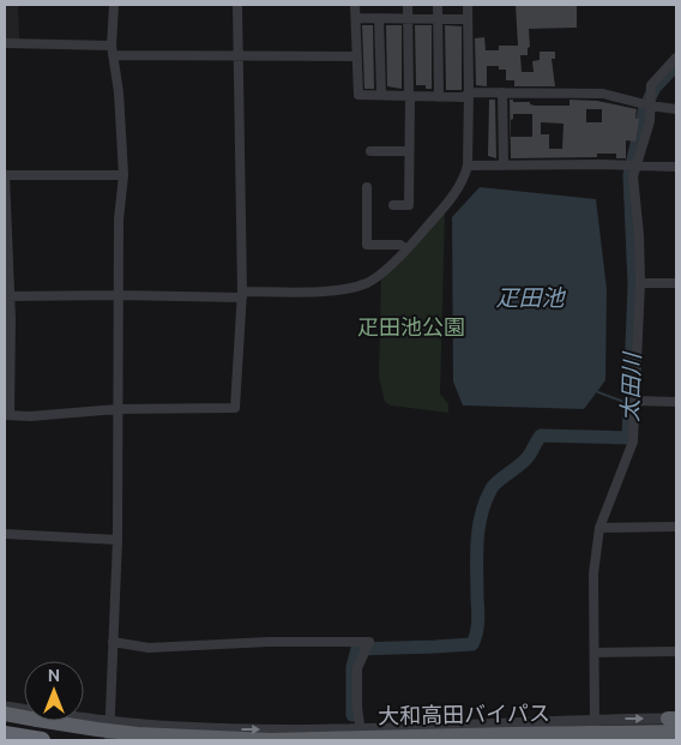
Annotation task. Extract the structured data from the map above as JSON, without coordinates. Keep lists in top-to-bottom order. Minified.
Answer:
{"streets":{"highway":["大和高田バイパス"]},"water":["疋田池","太田川"],"parks":["疋田池公園"],"north":"top"}
